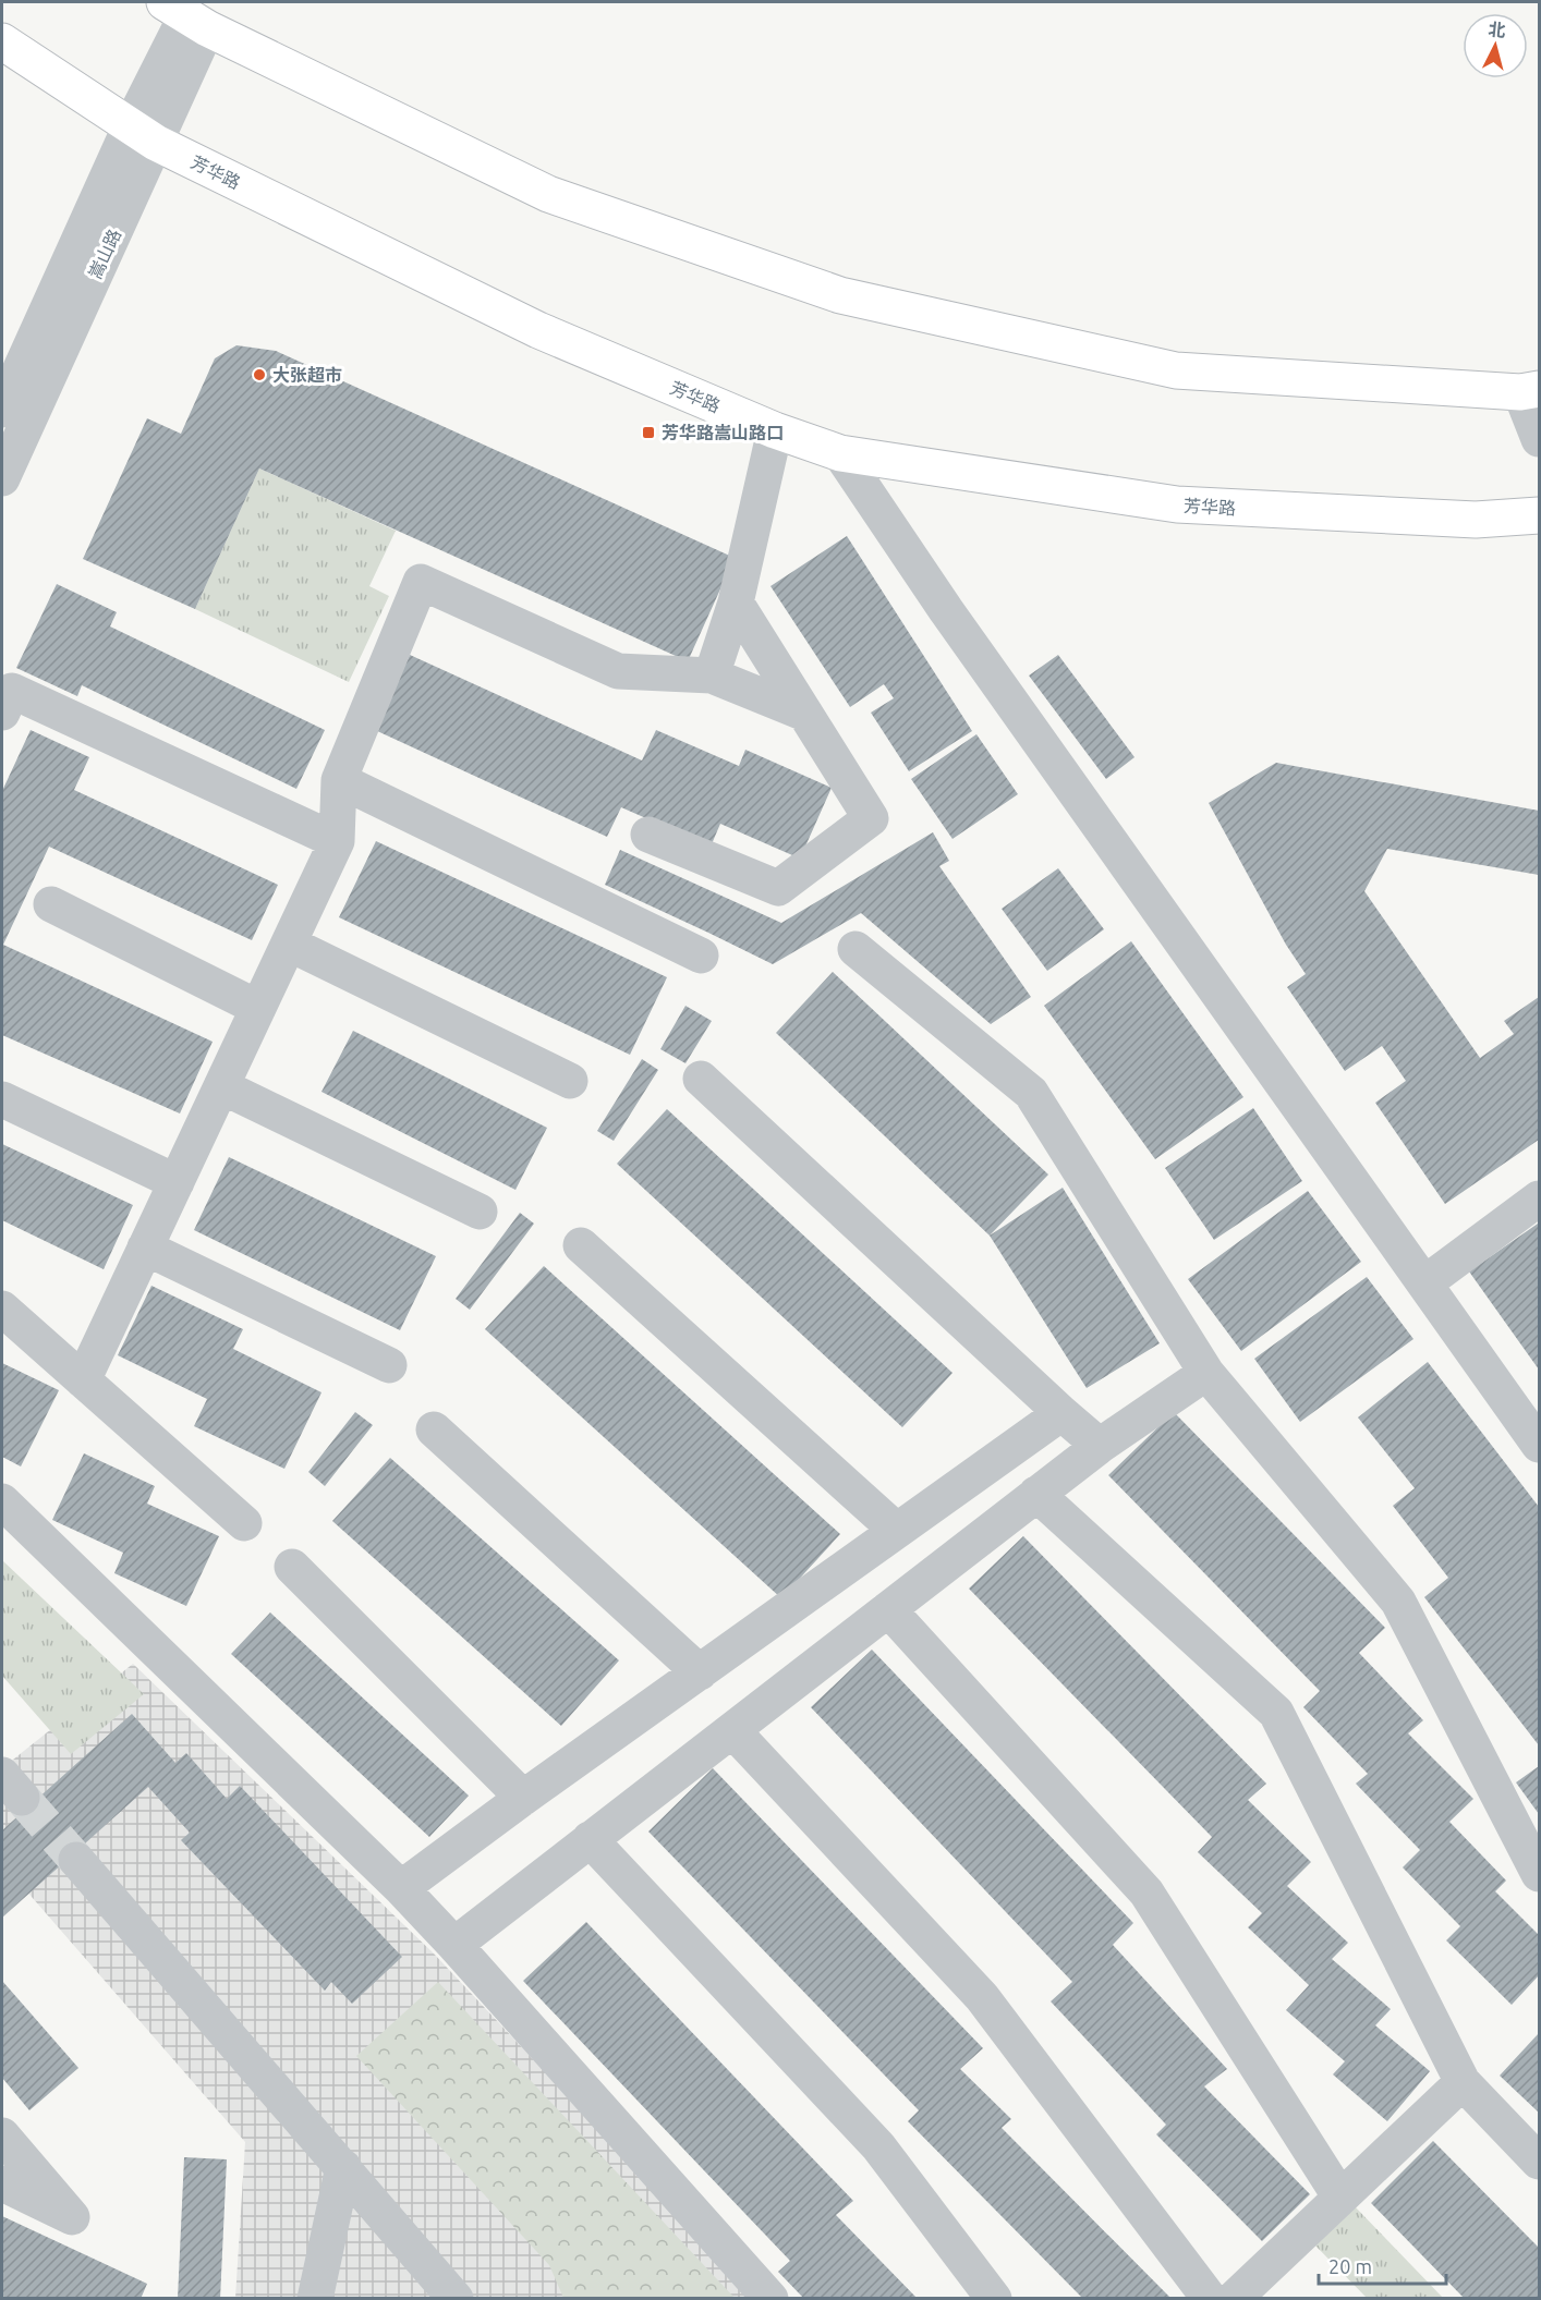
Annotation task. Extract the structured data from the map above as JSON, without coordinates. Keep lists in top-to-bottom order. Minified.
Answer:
{"streets":{"main road":["芳华路"],"street":["嵩山路"]},"crossings":[["芳华路","嵩山路"]],"places":{"other":["大张超市"],"transit":["芳华路嵩山路口"]},"scale_bar":"20 m","north":"top"}
